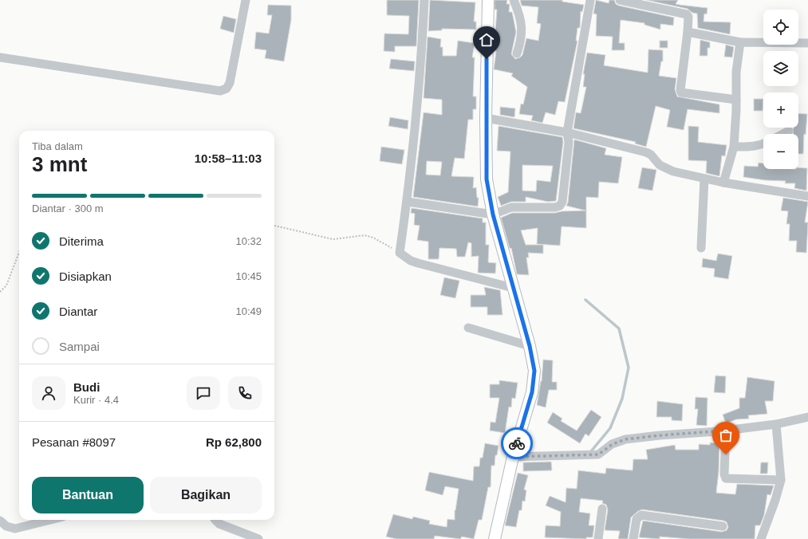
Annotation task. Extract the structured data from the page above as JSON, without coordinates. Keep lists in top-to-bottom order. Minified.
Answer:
{"page":{"map_buttons":["+","−"],"heading":["3 mnt","Tiba dalam","10:58–11:03"],"panel":["Budi","Kurir · 4.4","Pesanan #8097","Rp 62,800"],"bar":"Diantar · 300 m","list":[["Diterima","10:32"],["Disiapkan","10:45"],["Diantar","10:49"],"Sampai"],"buttons":["Bantuan","Bagikan"]}}
